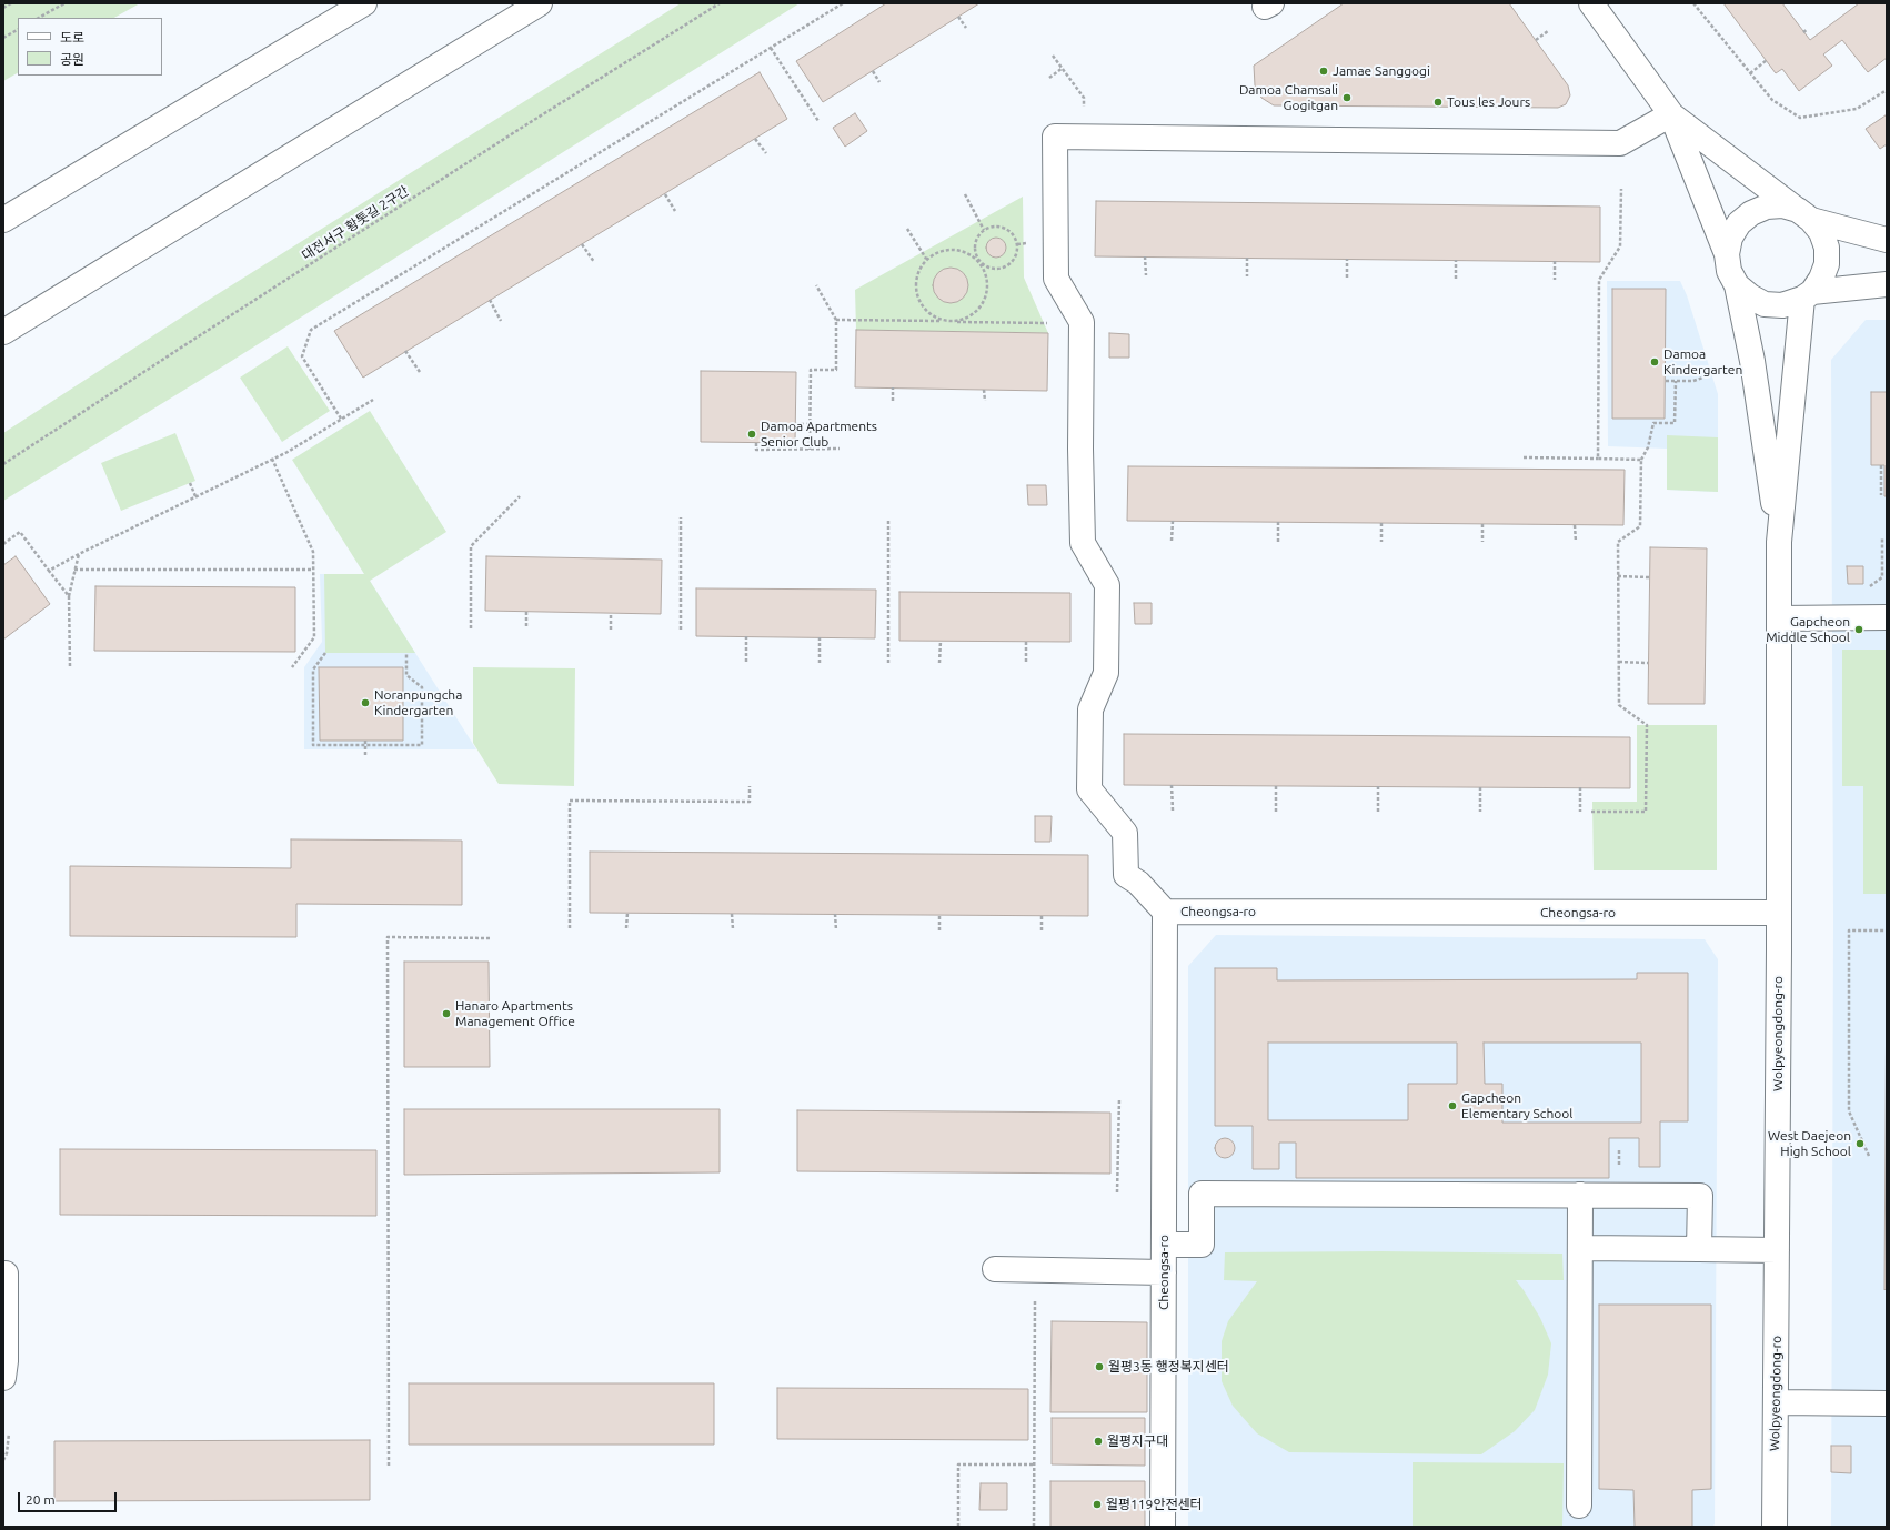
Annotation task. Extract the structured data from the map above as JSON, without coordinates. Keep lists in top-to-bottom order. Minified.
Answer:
{"streets":{"street":["Cheongsa-ro","Wolpyeongdong-ro"],"path":["대전서구 황톳길 2구간"]},"crossings":[["Cheongsa-ro","Wolpyeongdong-ro"]],"places":["Jamae Sanggogi","Damoa Chamsali Gogitgan","Tous les Jours","Damoa Kindergarten","Damoa Apartments Senior Club","Gapcheon Middle School","Noranpungcha Kindergarten","Hanaro Apartments Management Office","Gapcheon Elementary School","West Daejeon High School","월평3동 행정복지센터","월평지구대","월평119안전센터"],"legend":["도로","공원"],"scale_bar":"20 m"}
